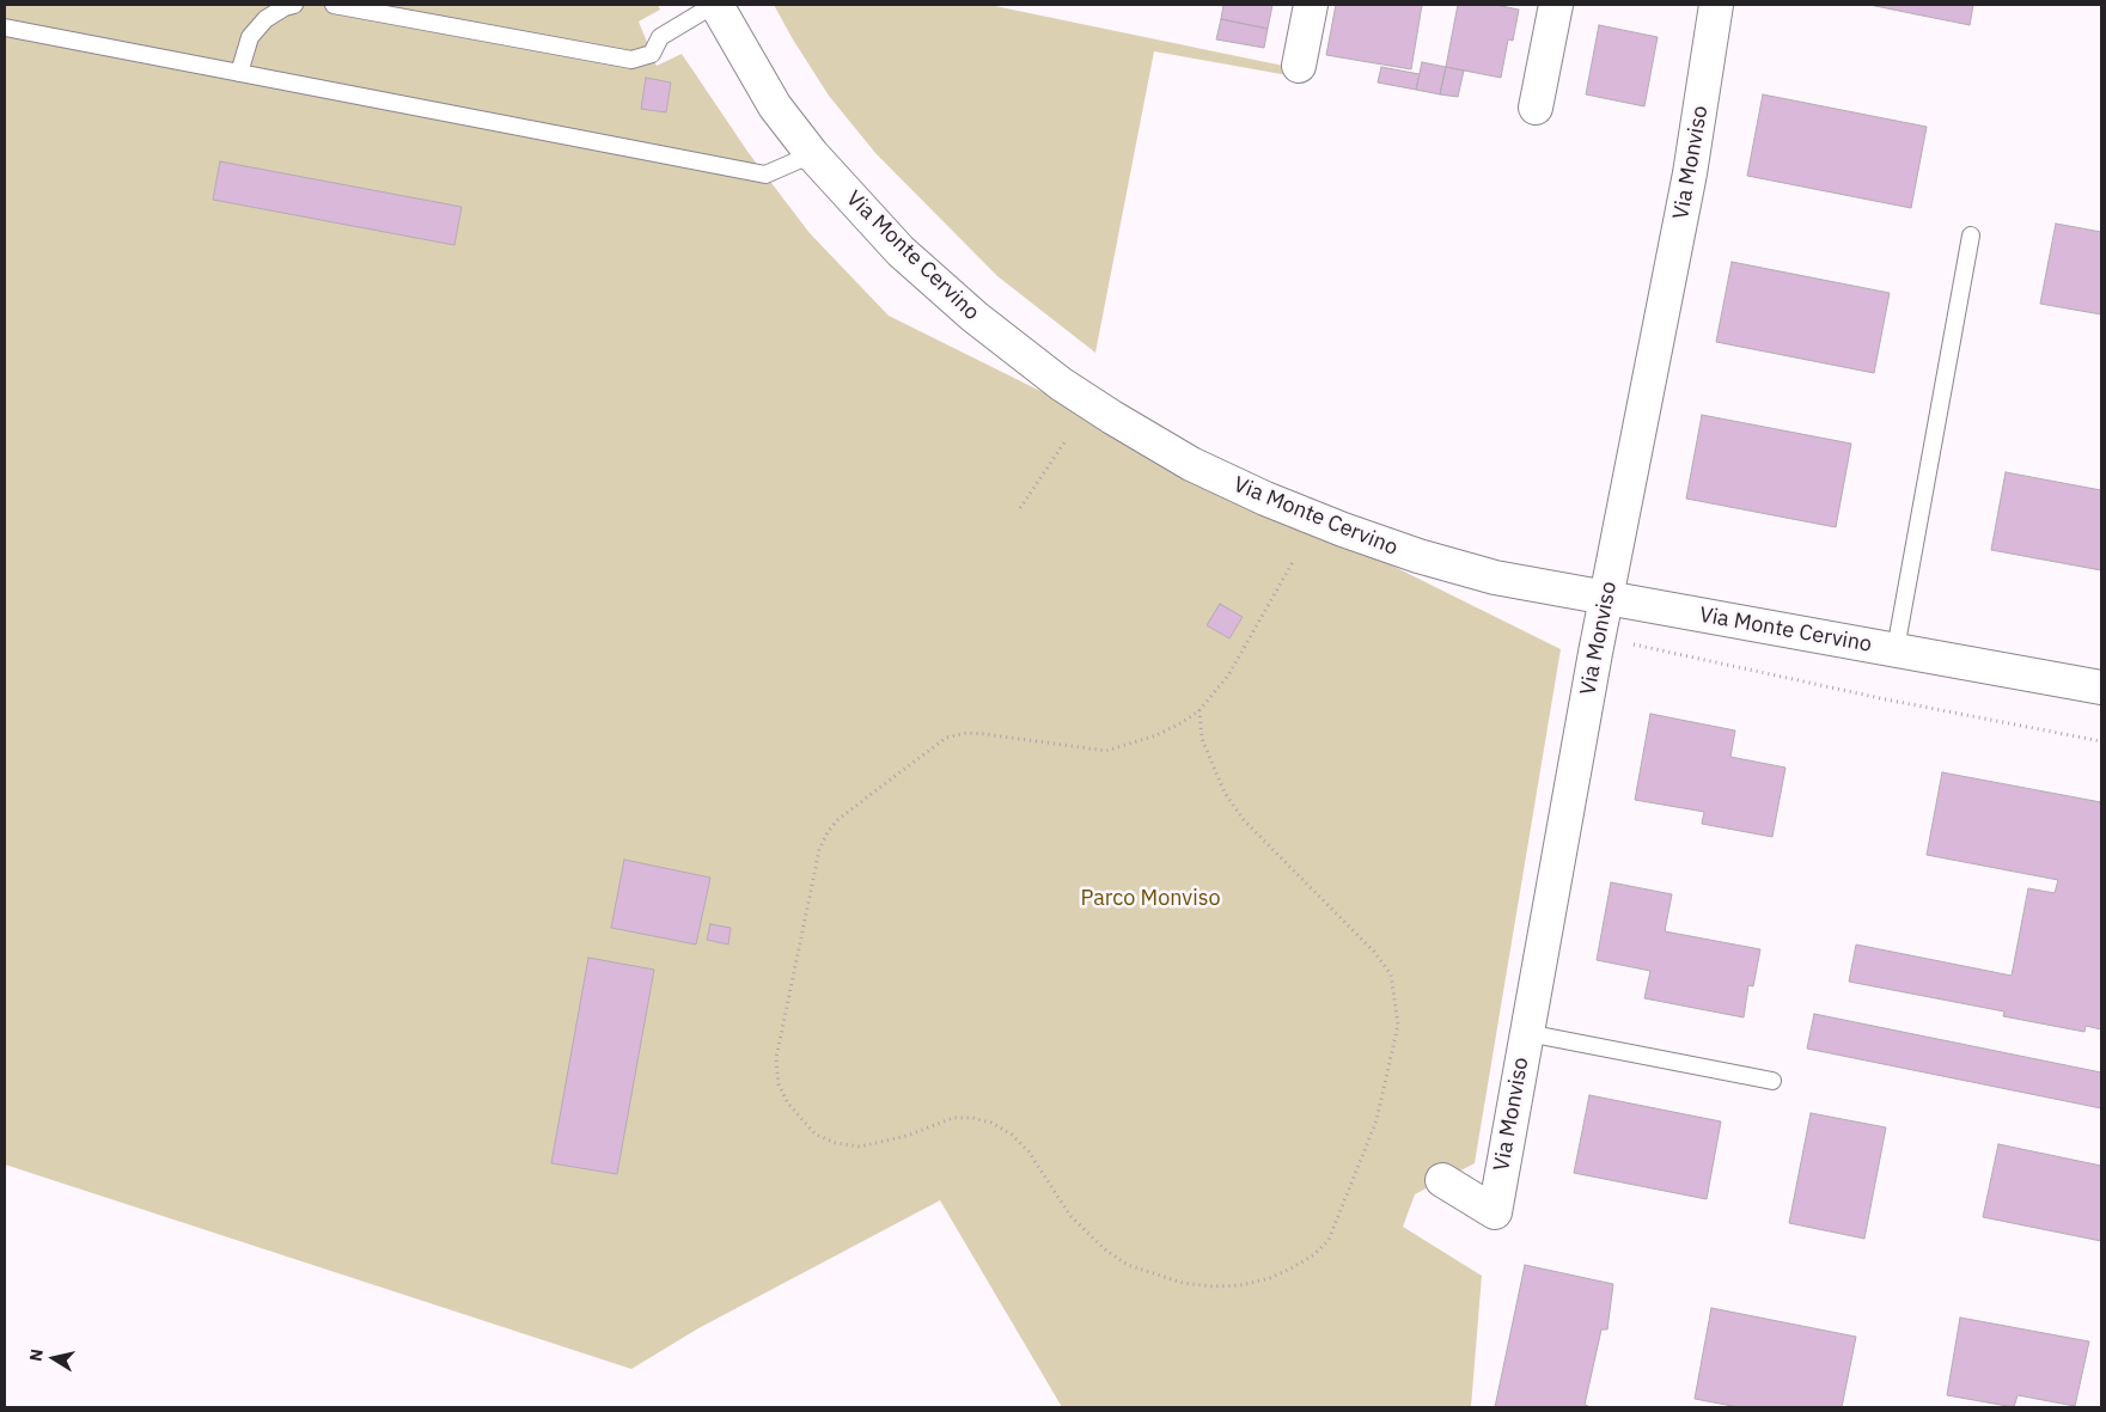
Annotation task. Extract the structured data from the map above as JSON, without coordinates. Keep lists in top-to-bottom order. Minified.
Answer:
{"streets":{"street":["Via Monviso","Via Monte Cervino"]},"crossings":[["Via Monviso","Via Monte Cervino"]],"parks":["Parco Monviso"],"north":"left"}
